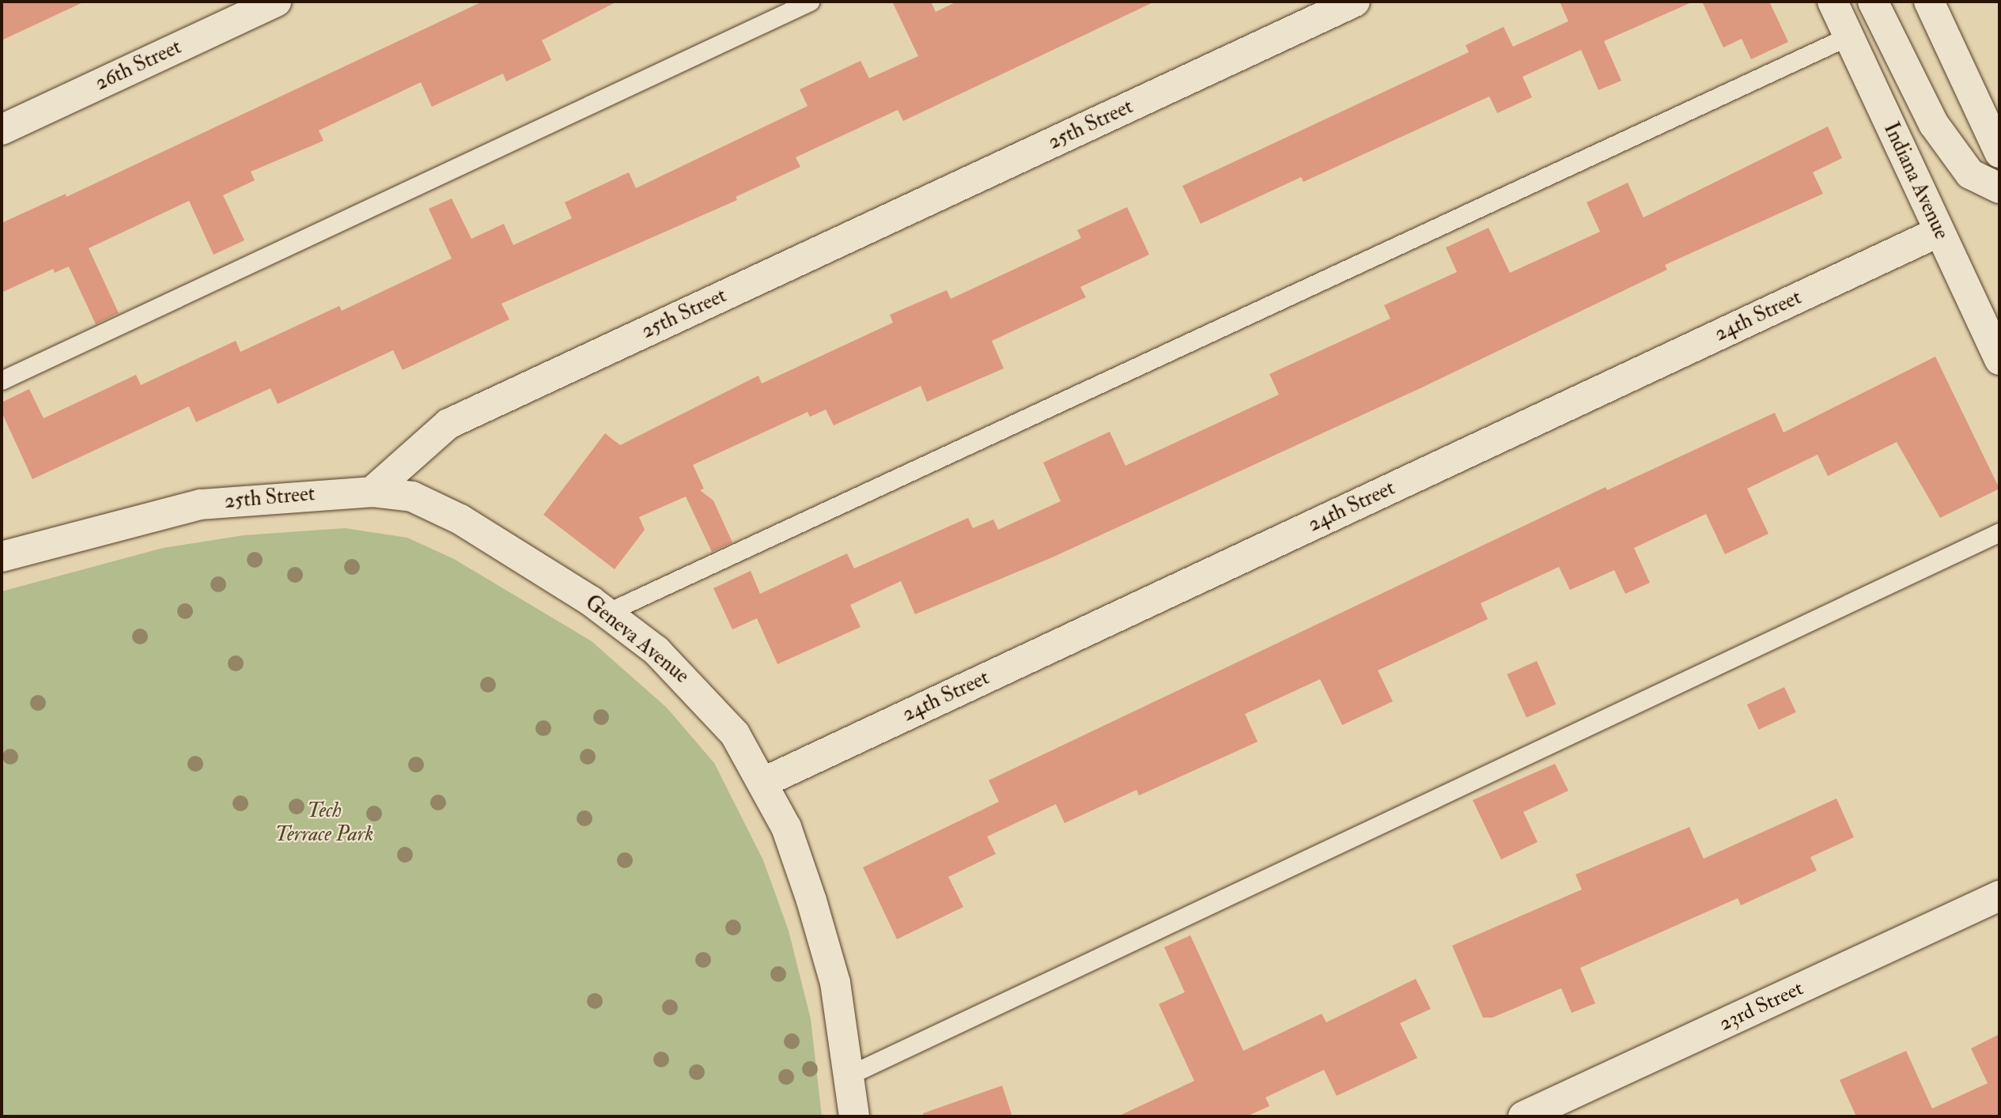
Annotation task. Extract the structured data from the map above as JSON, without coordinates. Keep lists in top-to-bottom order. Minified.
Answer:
{"streets":{"street":["26th Street","25th Street","Indiana Avenue","24th Street","Geneva Avenue","23rd Street"]},"crossings":[["25th Street","Geneva Avenue"],["Indiana Avenue","24th Street"],["24th Street","Geneva Avenue"]],"parks":["Tech Terrace Park"]}
